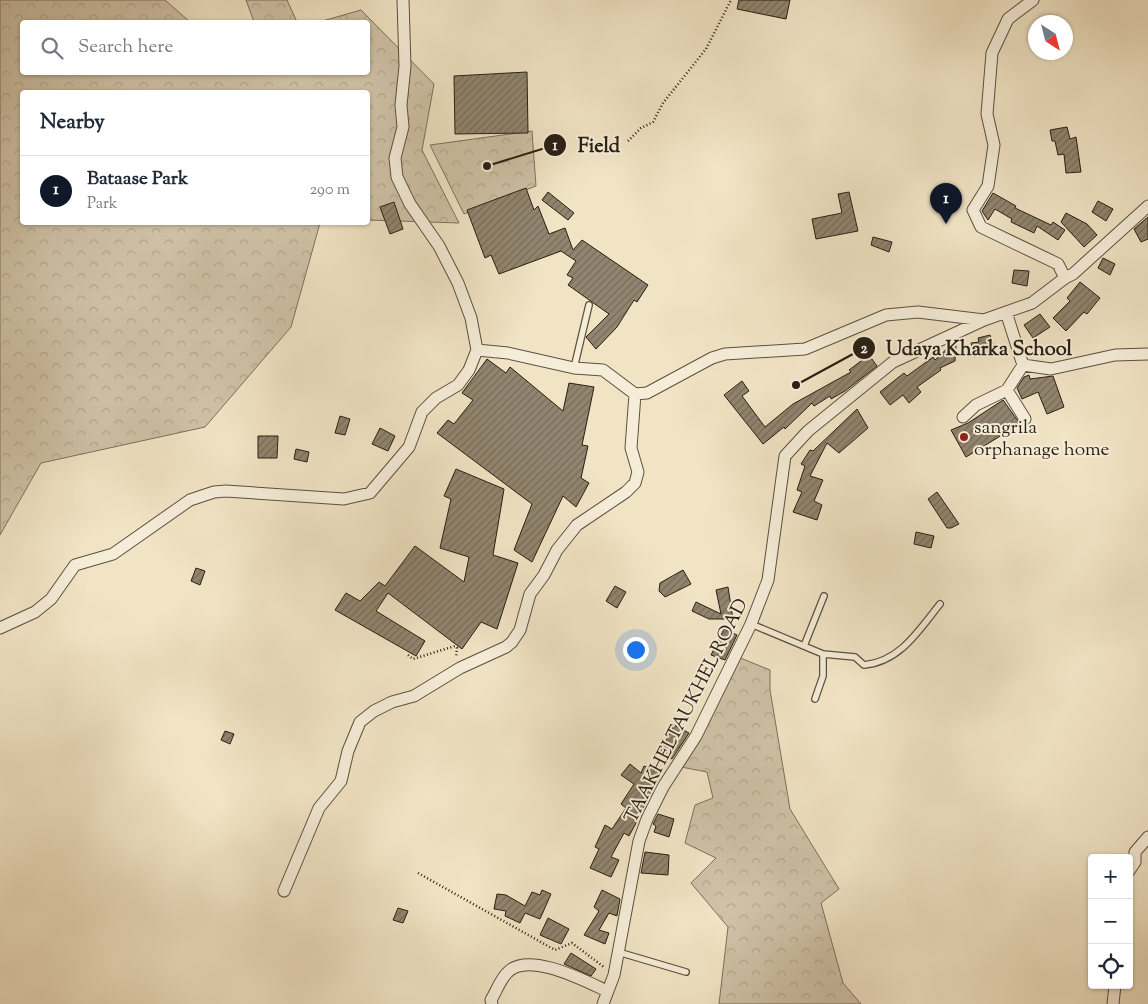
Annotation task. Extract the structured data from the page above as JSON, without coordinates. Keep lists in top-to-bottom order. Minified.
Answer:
{"streets":{"street":["TAAKHELTAUKHEL ROAD"]},"places":["Field","Udaya Kharka School","sangrila orphanage home"],"north":"bottom right","page":{"search":"Search here","heading":"Nearby","list":[{"mark":"1","name":"Bataase Park","note":"Park","value":"290 m"}],"pins":"1","map_buttons":["+","−"]}}
